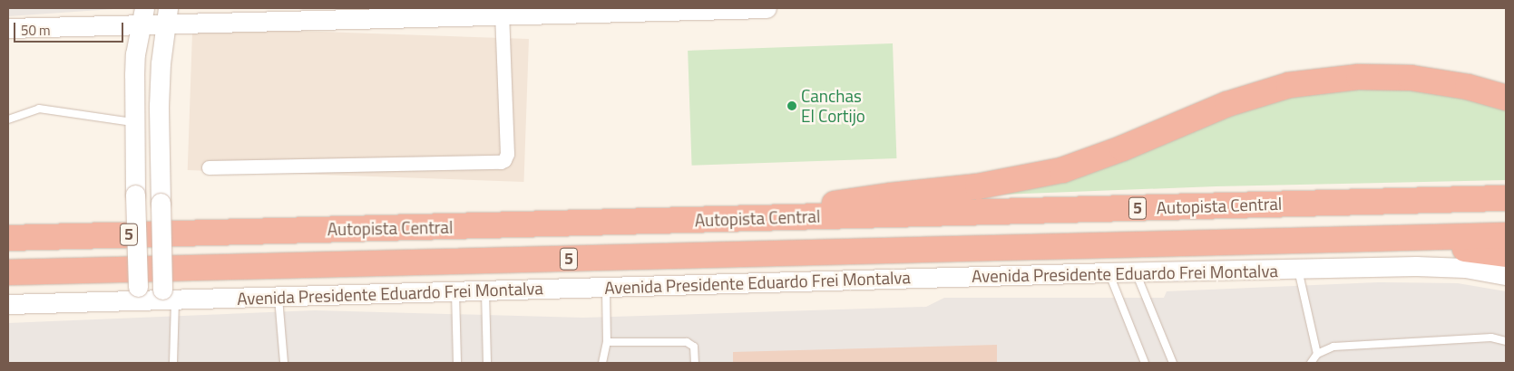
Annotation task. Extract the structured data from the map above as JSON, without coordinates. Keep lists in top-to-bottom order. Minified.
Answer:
{"streets":{"highway":["Autopista Central","5"],"main road":["Avenida Presidente Eduardo Frei Montalva"]},"places":["Canchas El Cortijo"],"scale_bar":"50 m"}
